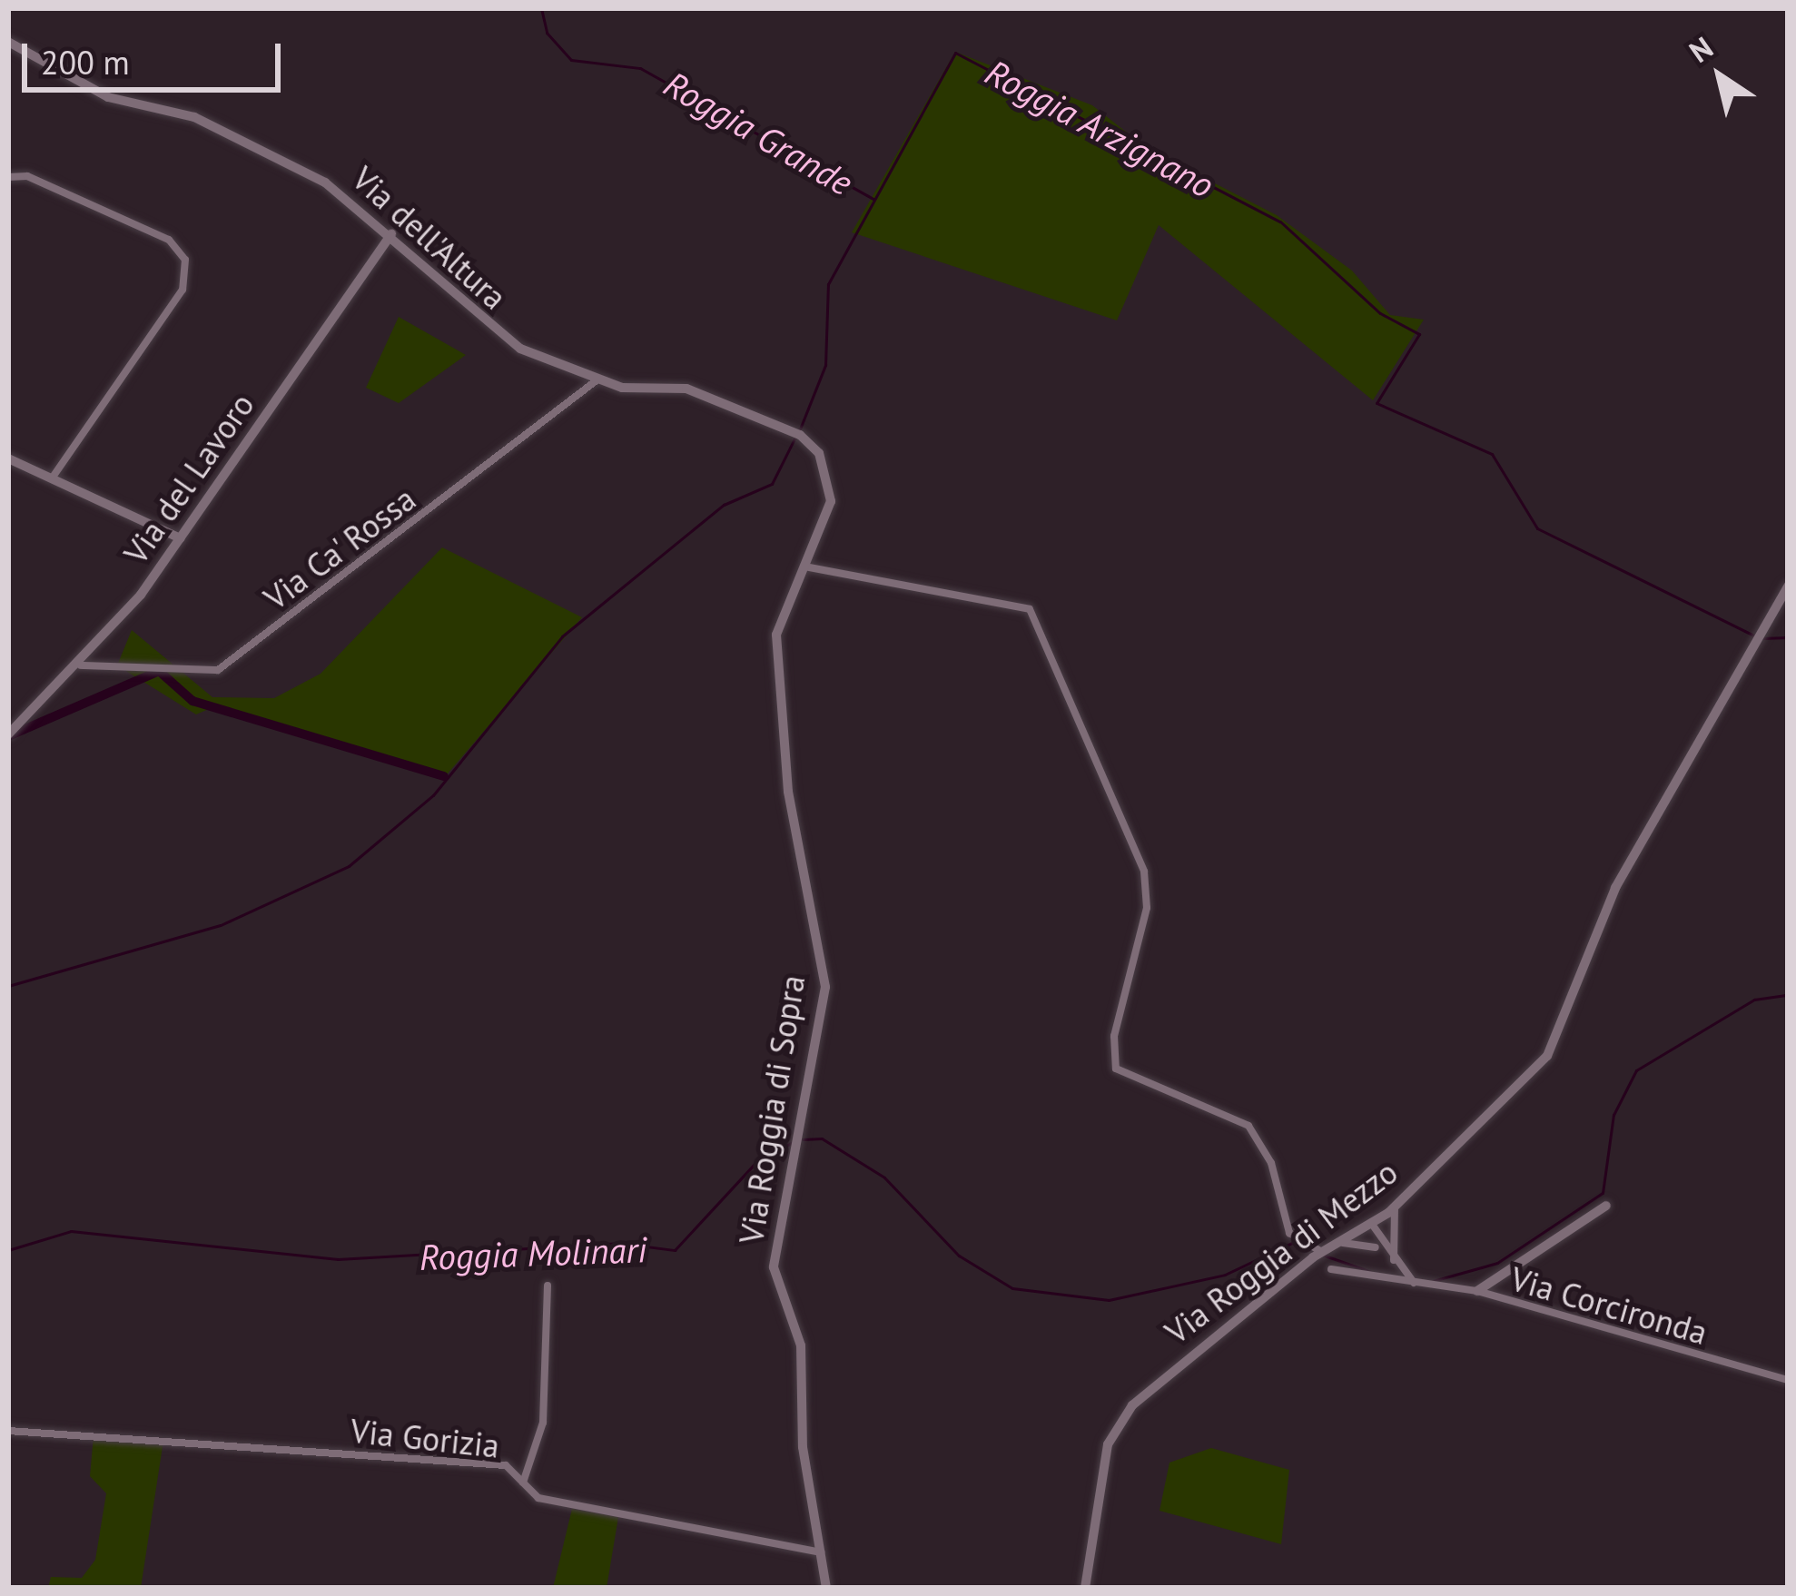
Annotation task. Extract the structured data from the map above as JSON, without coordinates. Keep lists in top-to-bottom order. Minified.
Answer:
{"streets":{"street":["Via dell'Altura","Via del Lavoro","Via Ca' Rossa","Via Roggia di Sopra","Via Roggia di Mezzo","Via Corcironda","Via Gorizia"]},"crossings":[["Via dell'Altura","Via del Lavoro"],["Via dell'Altura","Via Ca' Rossa"],["Via dell'Altura","Via Roggia di Sopra"],["Via del Lavoro","Via Ca' Rossa"],["Via Roggia di Sopra","Via Gorizia"]],"water":["Roggia Arzignano","Roggia Grande","Roggia Molinari"],"scale_bar":"200 m","north":"top left"}
